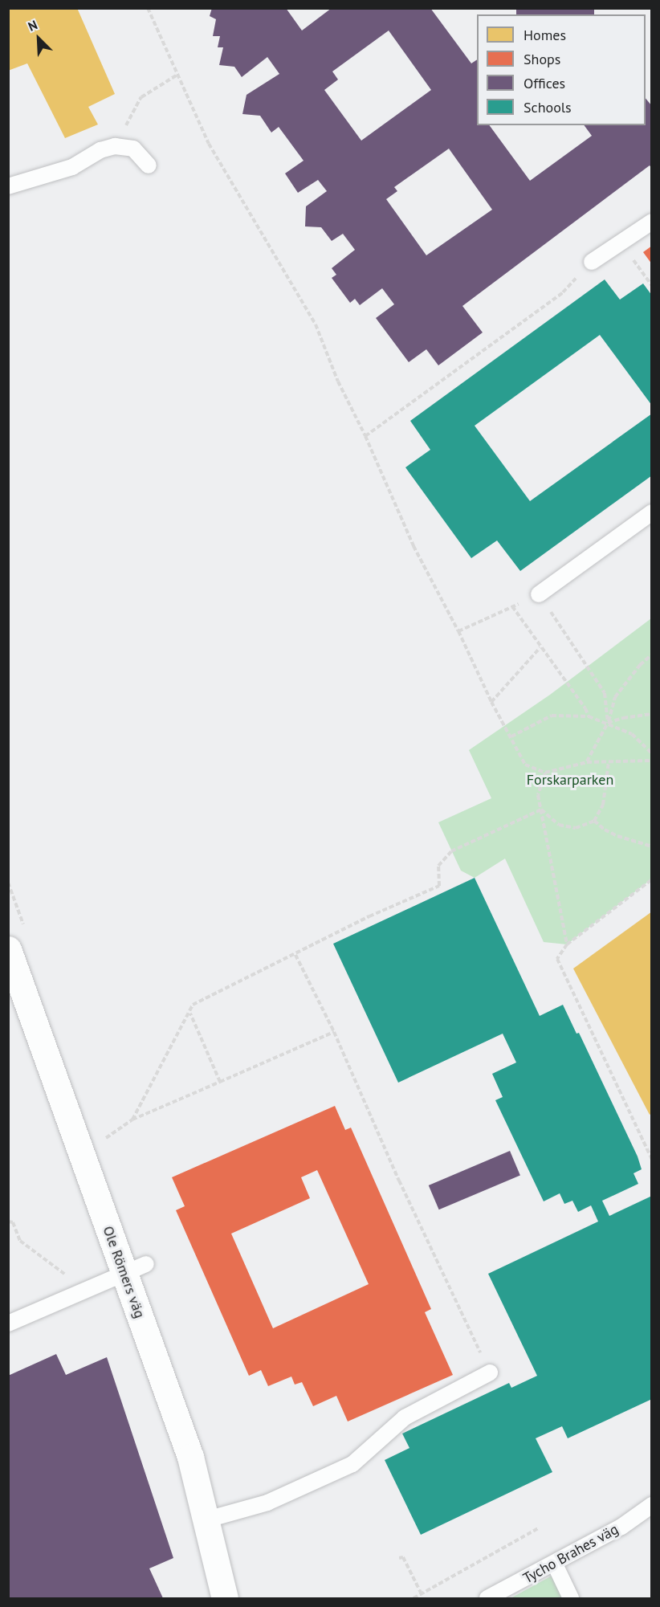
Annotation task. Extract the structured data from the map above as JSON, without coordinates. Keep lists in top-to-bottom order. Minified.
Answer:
{"streets":{"street":["Ole Römers väg"],"lane":["Tycho Brahes väg"]},"parks":["Forskarparken"],"legend":["Homes","Shops","Offices","Schools"],"north":"top left"}
